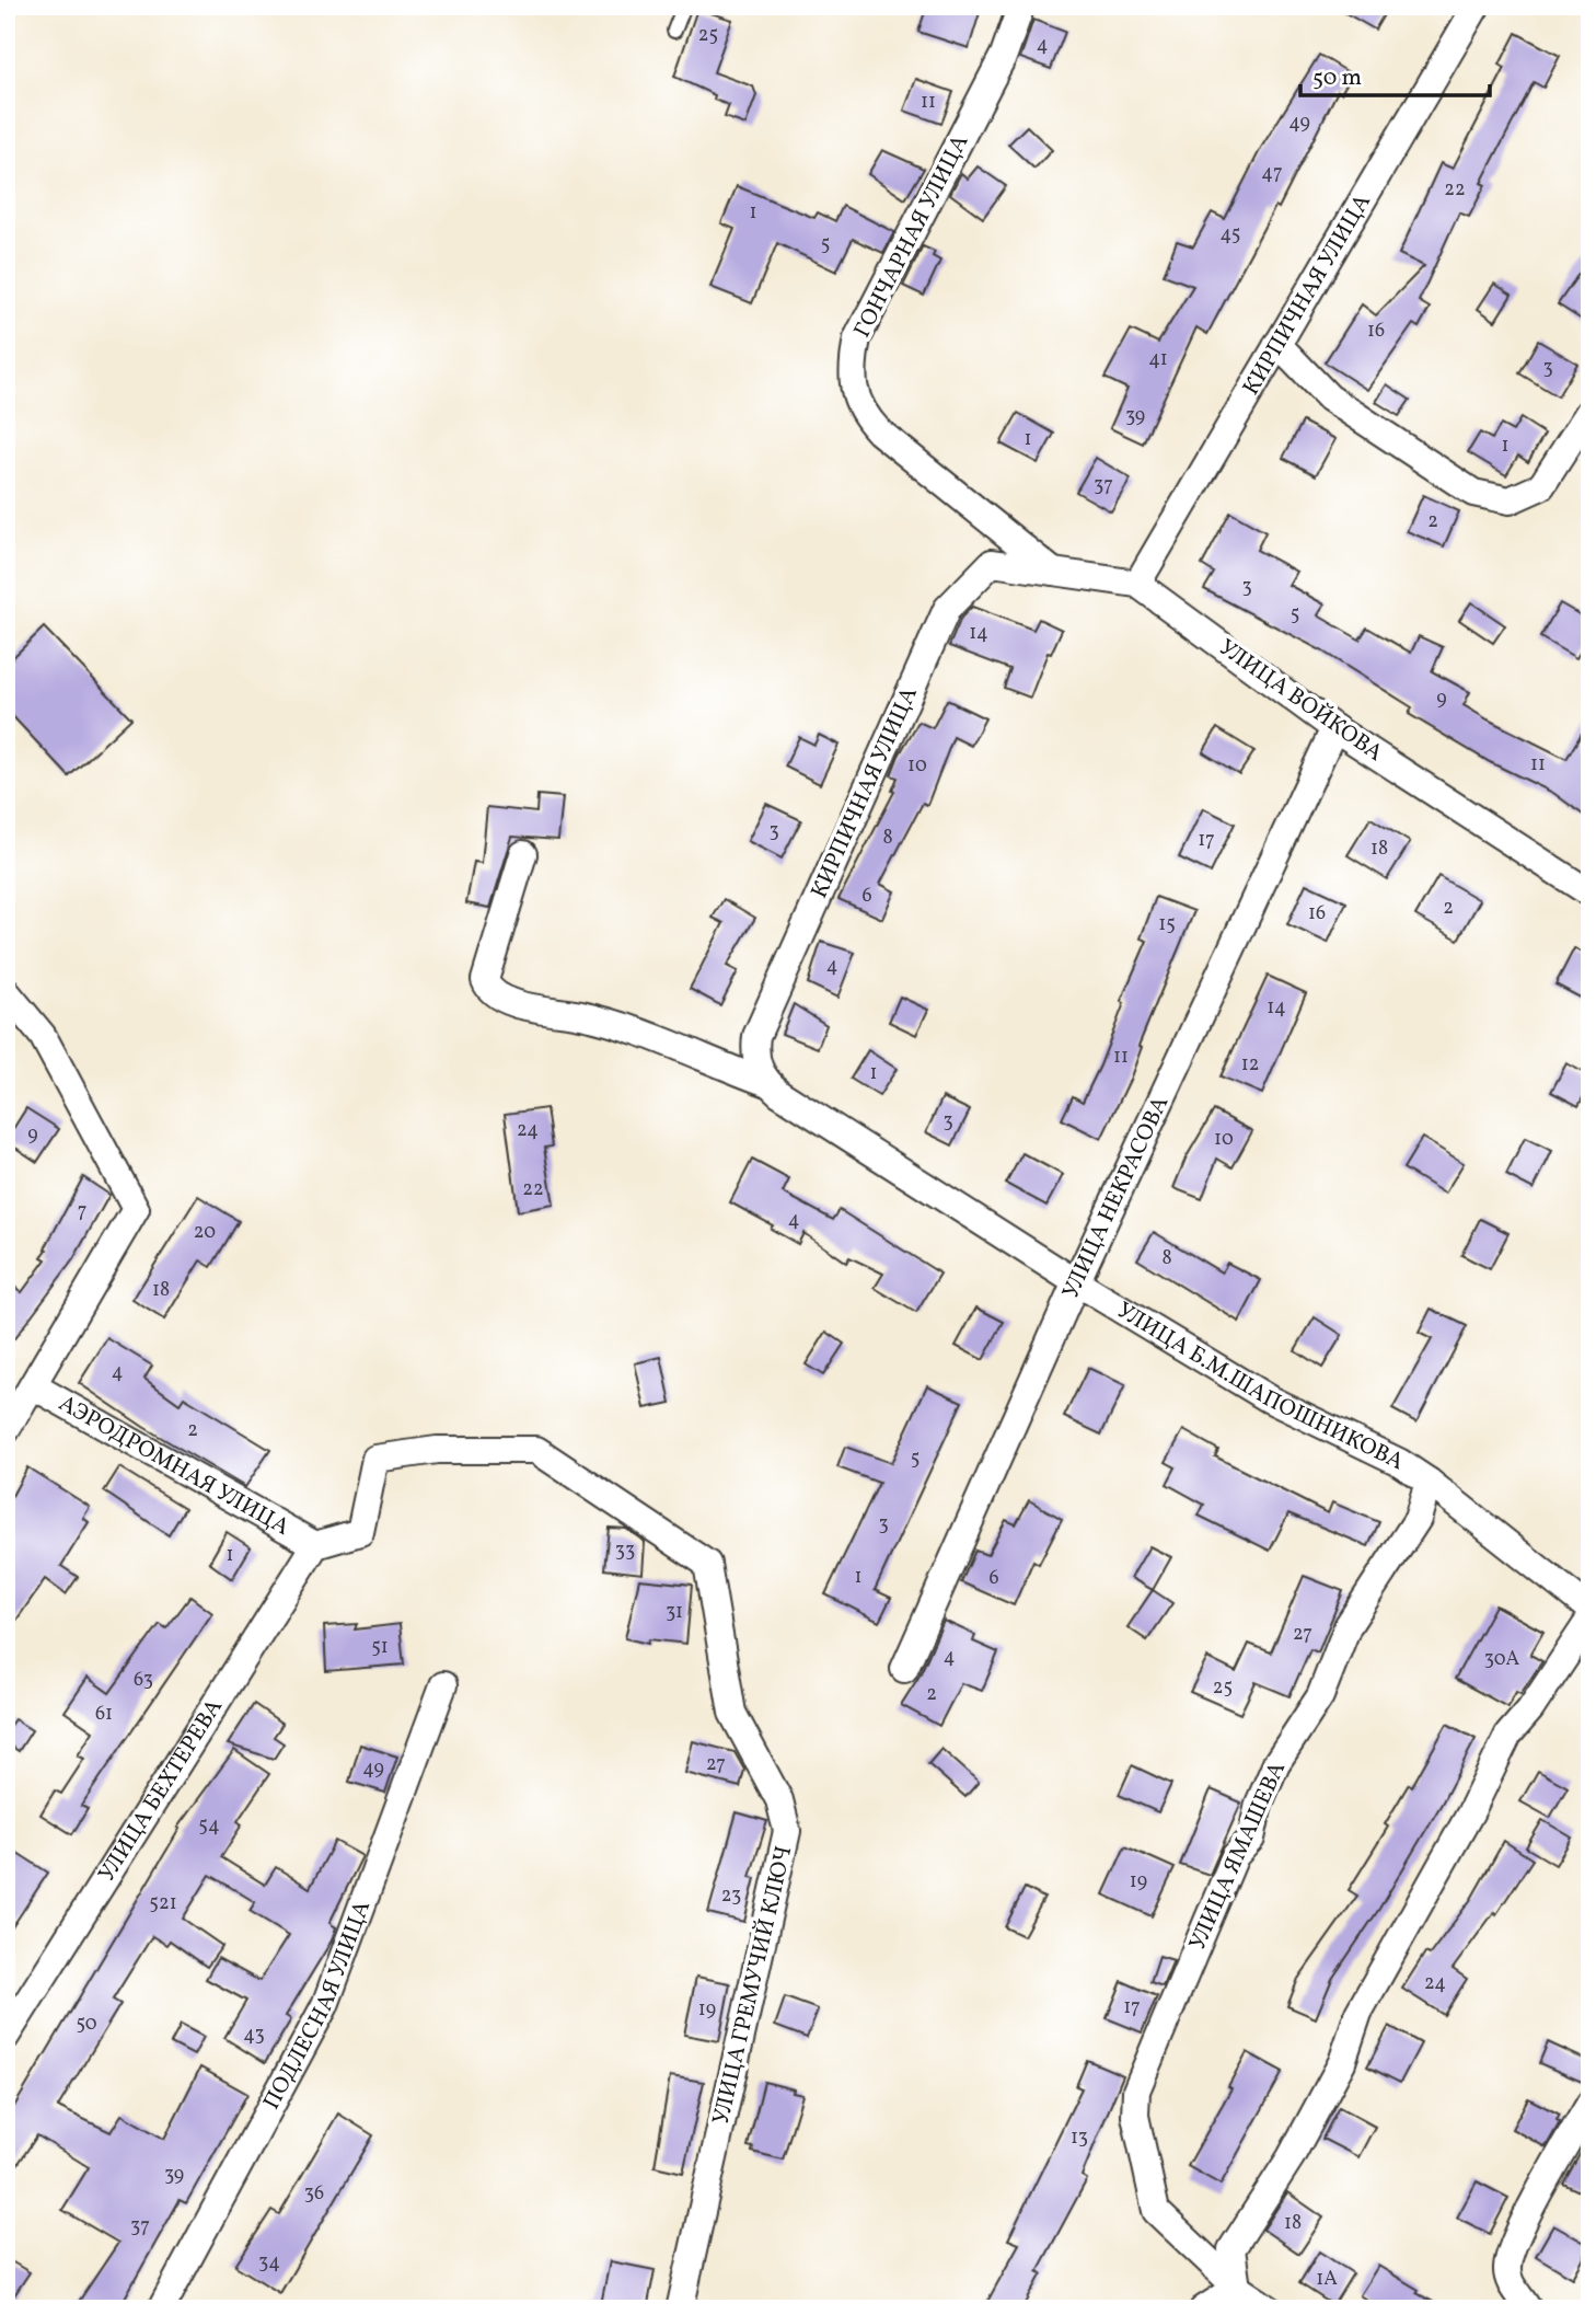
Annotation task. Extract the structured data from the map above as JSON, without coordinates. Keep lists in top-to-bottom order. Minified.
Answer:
{"streets":{"street":["ГОНЧАРНАЯ УЛИЦА","КИРПИЧНАЯ УЛИЦА","УЛИЦА ВОЙКОВА","УЛИЦА НЕКРАСОВА","УЛИЦА Б.М.ШАПОШНИКОВА","АЭРОДРОМНАЯ УЛИЦА","УЛИЦА БЕХТЕРЕВА","УЛИЦА ЯМАШЕВА","УЛИЦА ГРЕМУЧИЙ КЛЮЧ","ПОДЛЕСНАЯ УЛИЦА"]},"crossings":[["ГОНЧАРНАЯ УЛИЦА","УЛИЦА ВОЙКОВА"],["КИРПИЧНАЯ УЛИЦА","УЛИЦА ВОЙКОВА"],["КИРПИЧНАЯ УЛИЦА","УЛИЦА Б.М.ШАПОШНИКОВА"],["УЛИЦА ВОЙКОВА","УЛИЦА НЕКРАСОВА"],["УЛИЦА НЕКРАСОВА","УЛИЦА Б.М.ШАПОШНИКОВА"],["УЛИЦА Б.М.ШАПОШНИКОВА","УЛИЦА ЯМАШЕВА"],["АЭРОДРОМНАЯ УЛИЦА","УЛИЦА БЕХТЕРЕВА"],["АЭРОДРОМНАЯ УЛИЦА","УЛИЦА ГРЕМУЧИЙ КЛЮЧ"],["УЛИЦА БЕХТЕРЕВА","УЛИЦА ГРЕМУЧИЙ КЛЮЧ"]],"house_numbers":["25","4","11","49","47","22","1","45","5","16","41","3","39","1","1","37","2","3","5","14","9","11","10","3","8","17","18","6","2","16","15","4","14","11","12","1","3","24","9","10","22","7","4","20","8","18","4","2","5","3","33","1","1","6","31","27","51","4","30А","63","25","2","61","27","49","54","19","23","521","24","17","19","50","43","13","39","36","18","37","34","1А"],"scale_bar":"50 m"}
